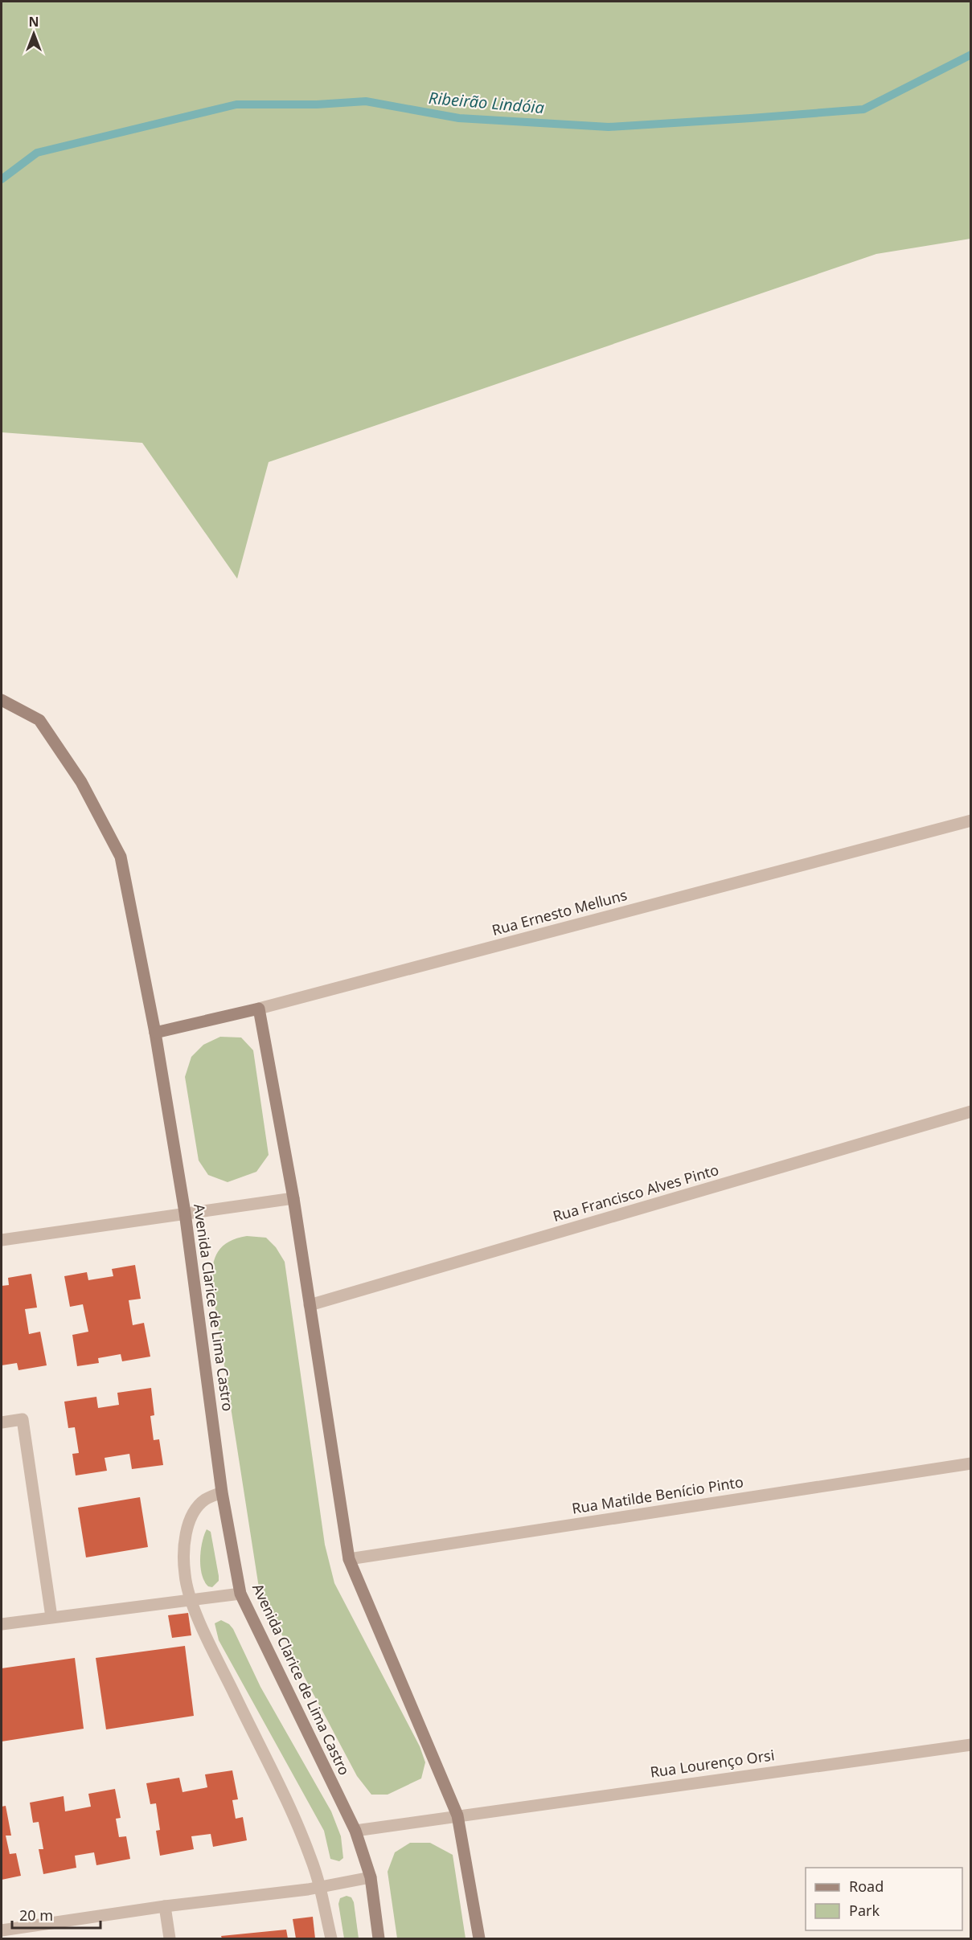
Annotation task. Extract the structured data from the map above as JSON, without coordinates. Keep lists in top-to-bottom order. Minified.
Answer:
{"streets":{"street":["Rua Ernesto Melluns","Rua Francisco Alves Pinto","Avenida Clarice de Lima Castro","Rua Matilde Benício Pinto","Rua Lourenço Orsi"]},"crossings":[["Rua Ernesto Melluns","Avenida Clarice de Lima Castro"],["Avenida Clarice de Lima Castro","Rua Lourenço Orsi"]],"water":["Ribeirão Lindóia"],"legend":["Road","Park"],"scale_bar":"20 m","north":"top"}
